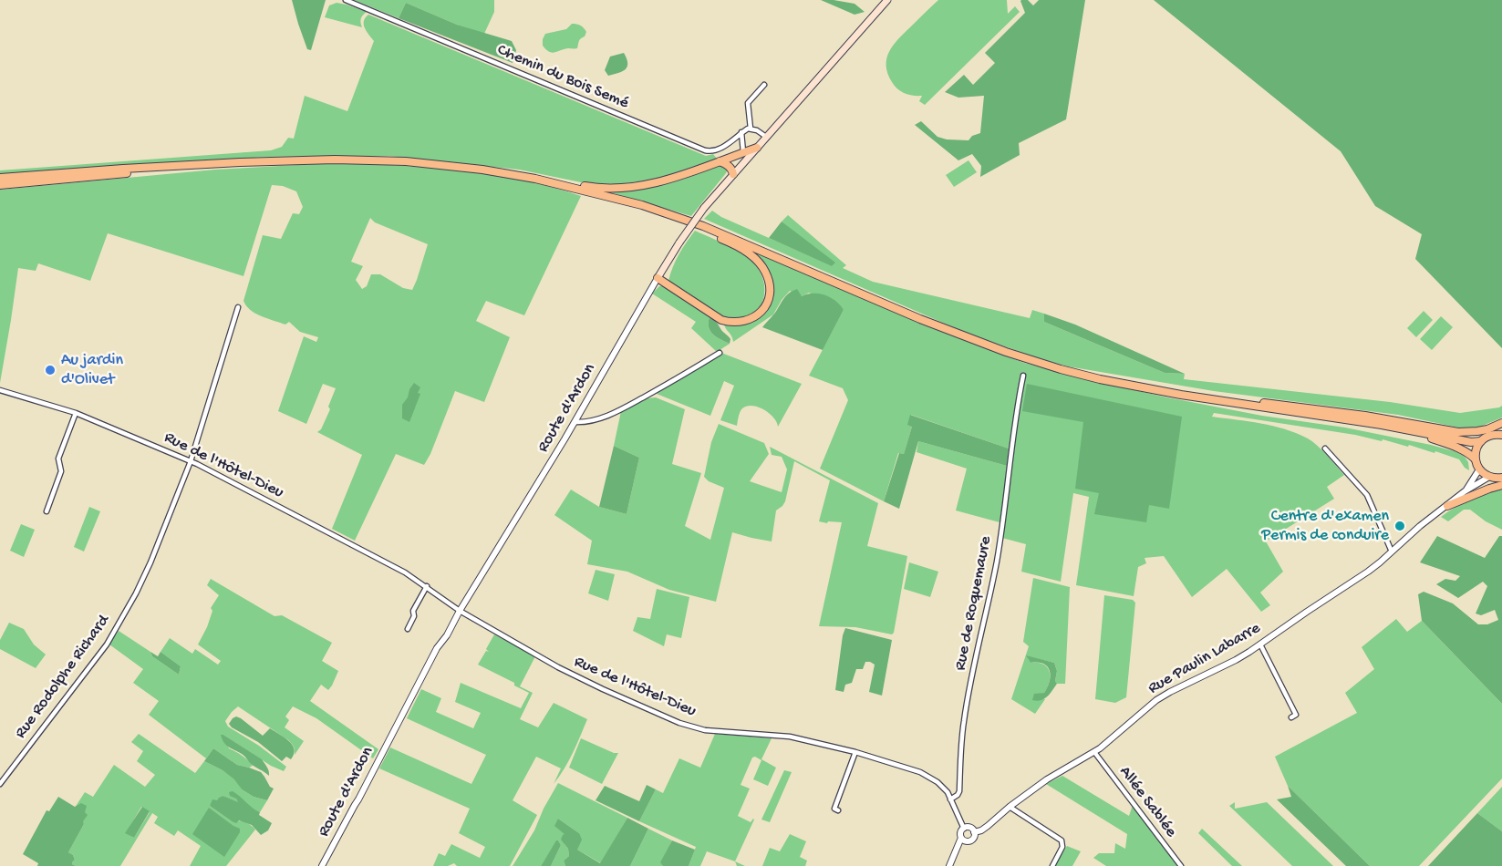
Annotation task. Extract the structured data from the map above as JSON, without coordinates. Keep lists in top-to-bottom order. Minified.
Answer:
{"streets":{"main road":["Route d'Ardon"],"street":["Chemin du Bois Semé","Rue de l'Hôtel-Dieu","Rue de Roquemaure","Rue Paulin Labarre","Rue Rodolphe Richard","Allée Sablée"]},"crossings":[["Route d'Ardon","Rue de l'Hôtel-Dieu"],["Rue de l'Hôtel-Dieu","Rue de Roquemaure"],["Rue de l'Hôtel-Dieu","Rue Rodolphe Richard"],["Rue Paulin Labarre","Allée Sablée"]],"places":["Au jardin d'Olivet","Centre d'examen Permis de conduire"]}
